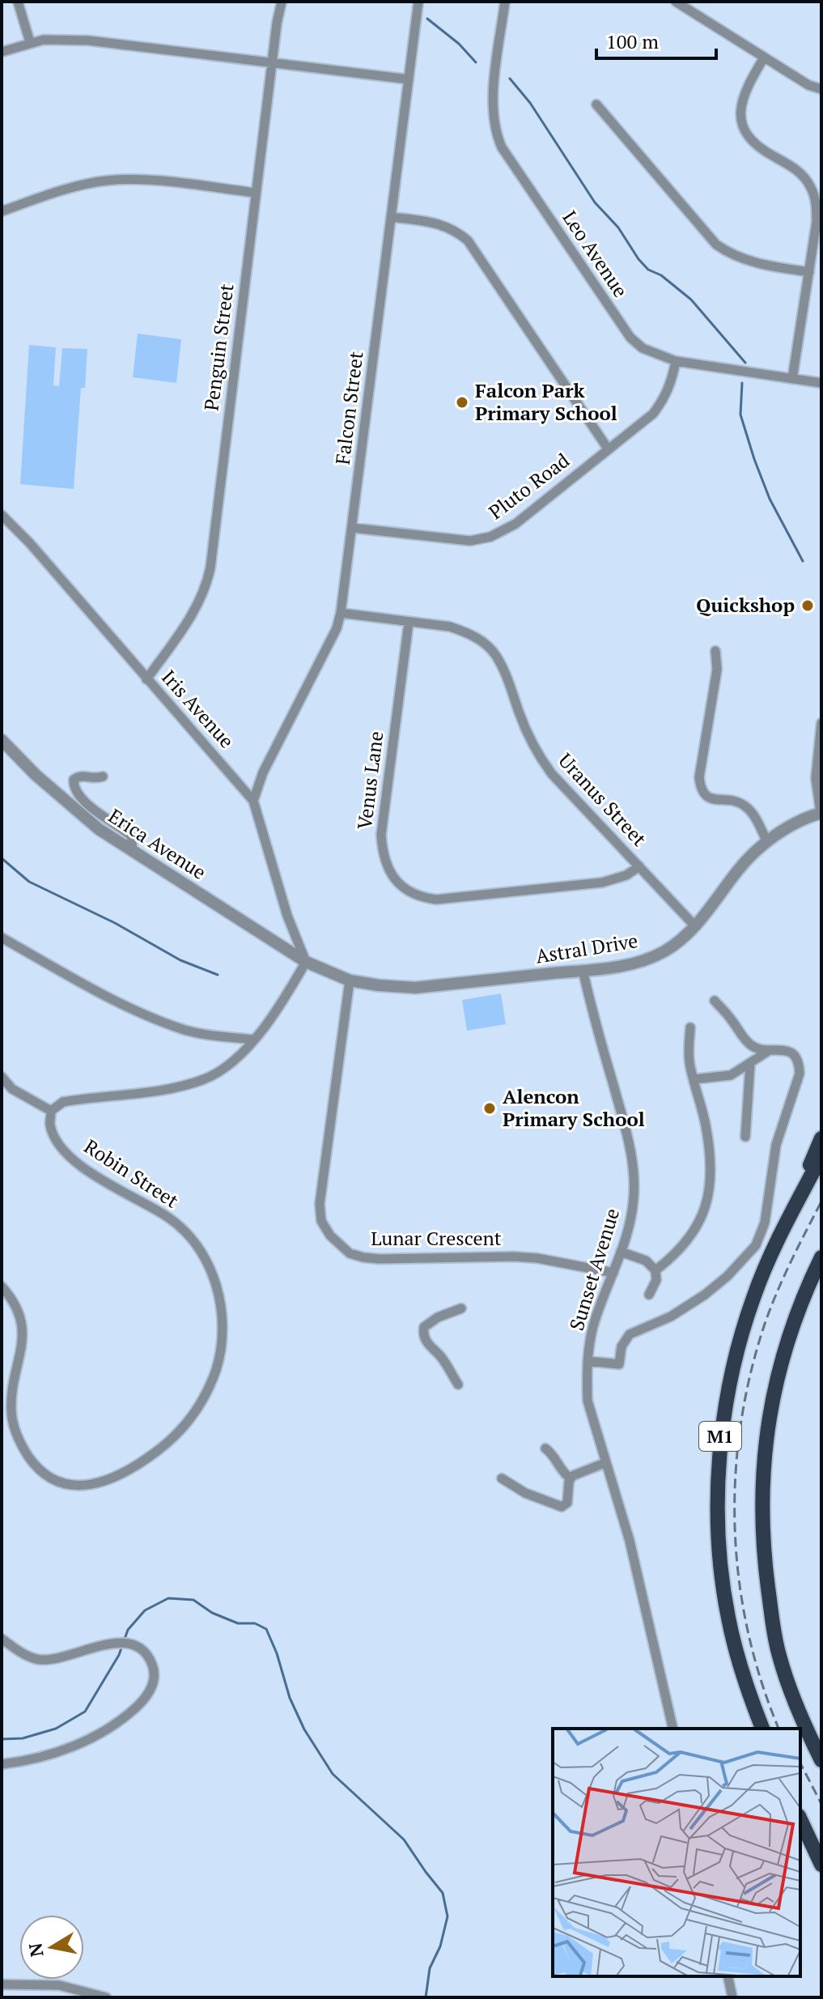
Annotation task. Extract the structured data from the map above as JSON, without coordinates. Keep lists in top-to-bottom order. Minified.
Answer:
{"streets":{"highway":["M1"],"street":["Leo Avenue","Penguin Street","Falcon Street","Pluto Road","Iris Avenue","Venus Lane","Uranus Street","Erica Avenue","Astral Drive","Robin Street","Lunar Crescent","Sunset Avenue"]},"crossings":[["Leo Avenue","Pluto Road"],["Penguin Street","Iris Avenue"],["Falcon Street","Pluto Road"],["Falcon Street","Iris Avenue"],["Falcon Street","Uranus Street"],["Iris Avenue","Erica Avenue"],["Iris Avenue","Astral Drive"],["Venus Lane","Uranus Street"],["Uranus Street","Astral Drive"],["Erica Avenue","Astral Drive"],["Astral Drive","Lunar Crescent"],["Astral Drive","Sunset Avenue"],["Lunar Crescent","Sunset Avenue"]],"places":["Falcon Park Primary School","Quickshop","Alencon Primary School"],"scale_bar":"100 m","north":"left"}
